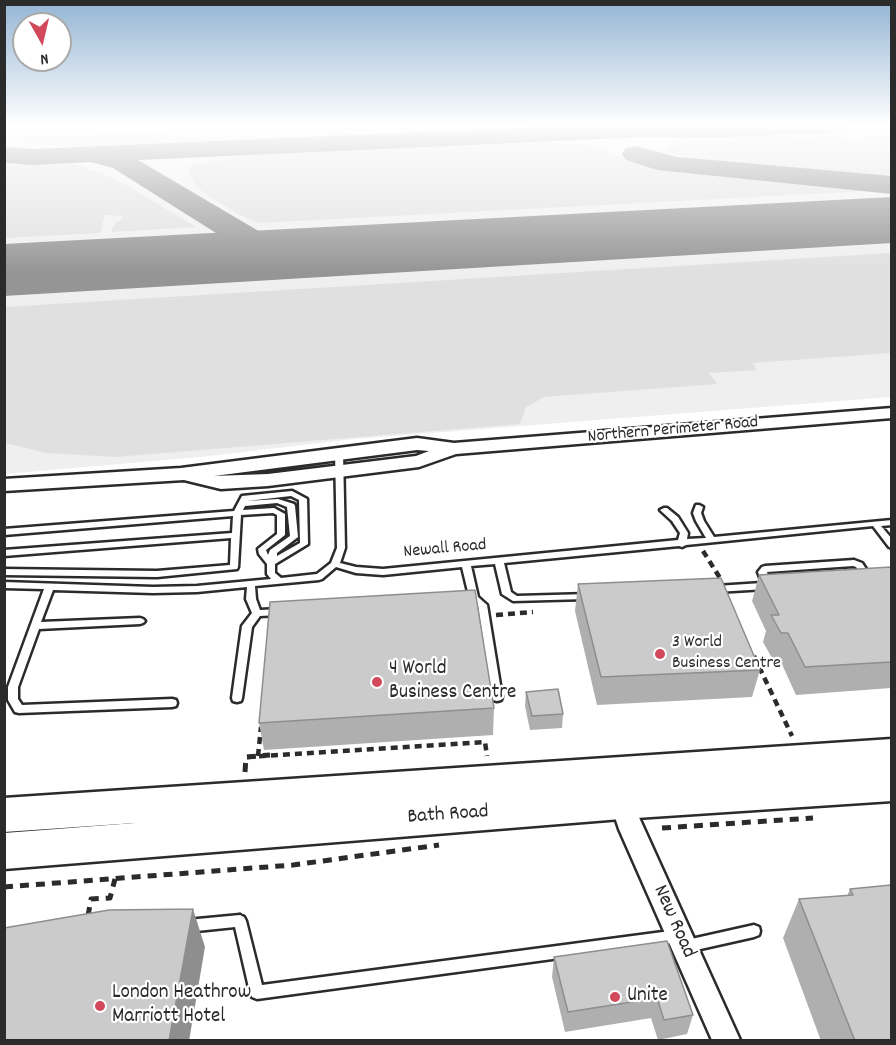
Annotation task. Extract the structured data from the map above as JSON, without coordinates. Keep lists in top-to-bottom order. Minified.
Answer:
{"streets":{"highway":["Bath Road"],"street":["Northern Perimeter Road","New Road"],"lane":["Newall Road"]},"crossings":[["Bath Road","New Road"]],"places":["3 World Business Centre","4 World Business Centre","Unite","London Heathrow Marriott Hotel"],"north":"bottom"}
